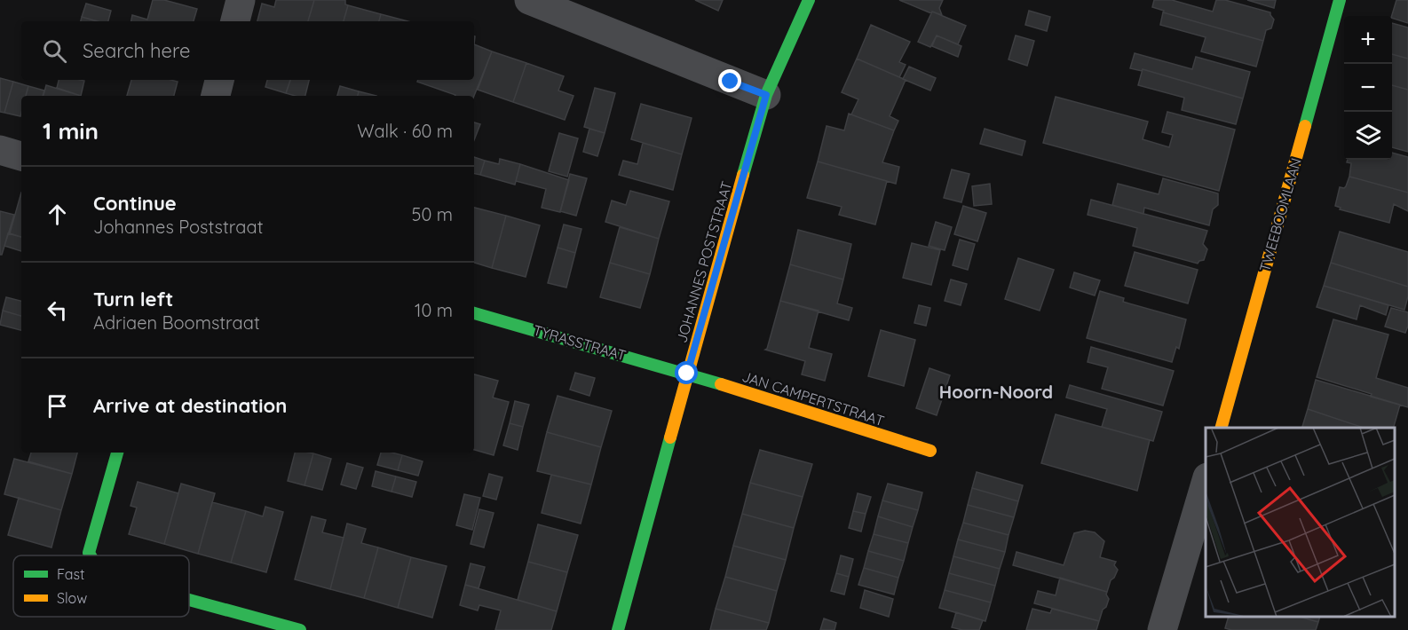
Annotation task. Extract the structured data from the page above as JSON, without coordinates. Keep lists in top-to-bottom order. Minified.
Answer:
{"streets":{"street":["TWEEBOOMLAAN","JOHANNES POSTSTRAAT","TYRASSTRAAT","JAN CAMPERTSTRAAT"]},"crossings":[["JOHANNES POSTSTRAAT","TYRASSTRAAT"],["JOHANNES POSTSTRAAT","JAN CAMPERTSTRAAT"],["TYRASSTRAAT","JAN CAMPERTSTRAAT"]],"districts":["Hoorn-Noord"],"legend":["Fast","Slow"],"page":{"map_buttons":["+","−"],"search":"Search here","heading":["1 min","Walk · 60 m"],"list":[["Continue","Johannes Poststraat","50 m"],["Turn left","Adriaen Boomstraat","10 m"],"Arrive at destination"]}}
